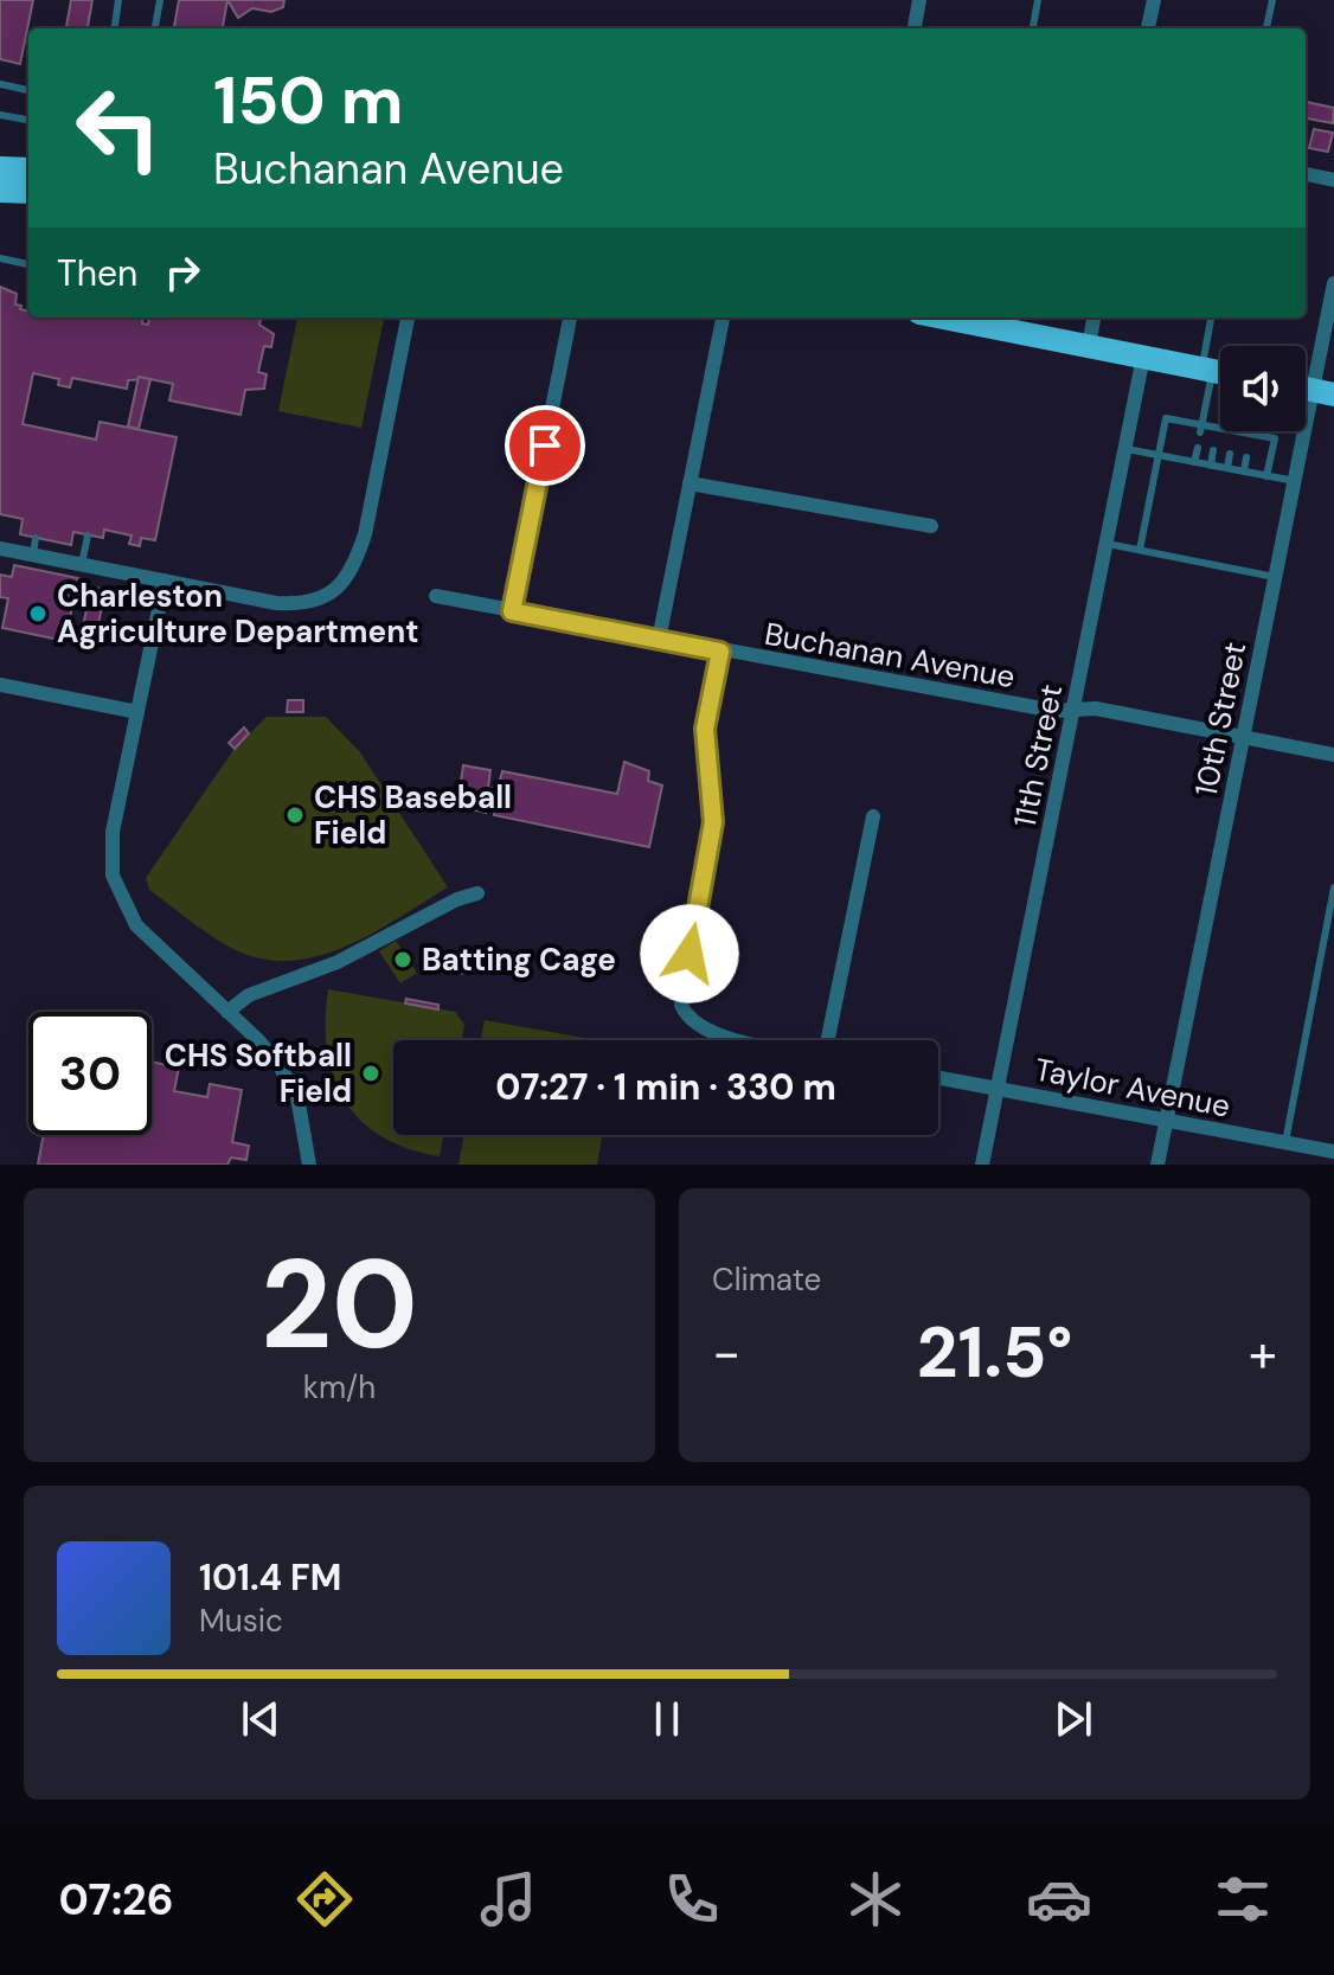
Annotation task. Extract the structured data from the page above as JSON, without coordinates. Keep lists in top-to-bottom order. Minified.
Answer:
{"streets":{"street":["Buchanan Avenue","10th Street","11th Street","Taylor Avenue"]},"crossings":[["Buchanan Avenue","10th Street"],["Buchanan Avenue","11th Street"],["10th Street","Taylor Avenue"],["11th Street","Taylor Avenue"]],"places":["Charleston Agriculture Department","CHS Baseball Field","Batting Cage","CHS Softball Field"],"page":{"turn":["150 m","Buchanan Avenue"],"then":"Then","limit":"30","trip":"07:27 · 1 min · 330 m","tile":[["20","km/h"],"Climate"],"heat":["−","21.5°","+"],"song":["101.4 FM","Music"],"tabs":"07:26"}}
